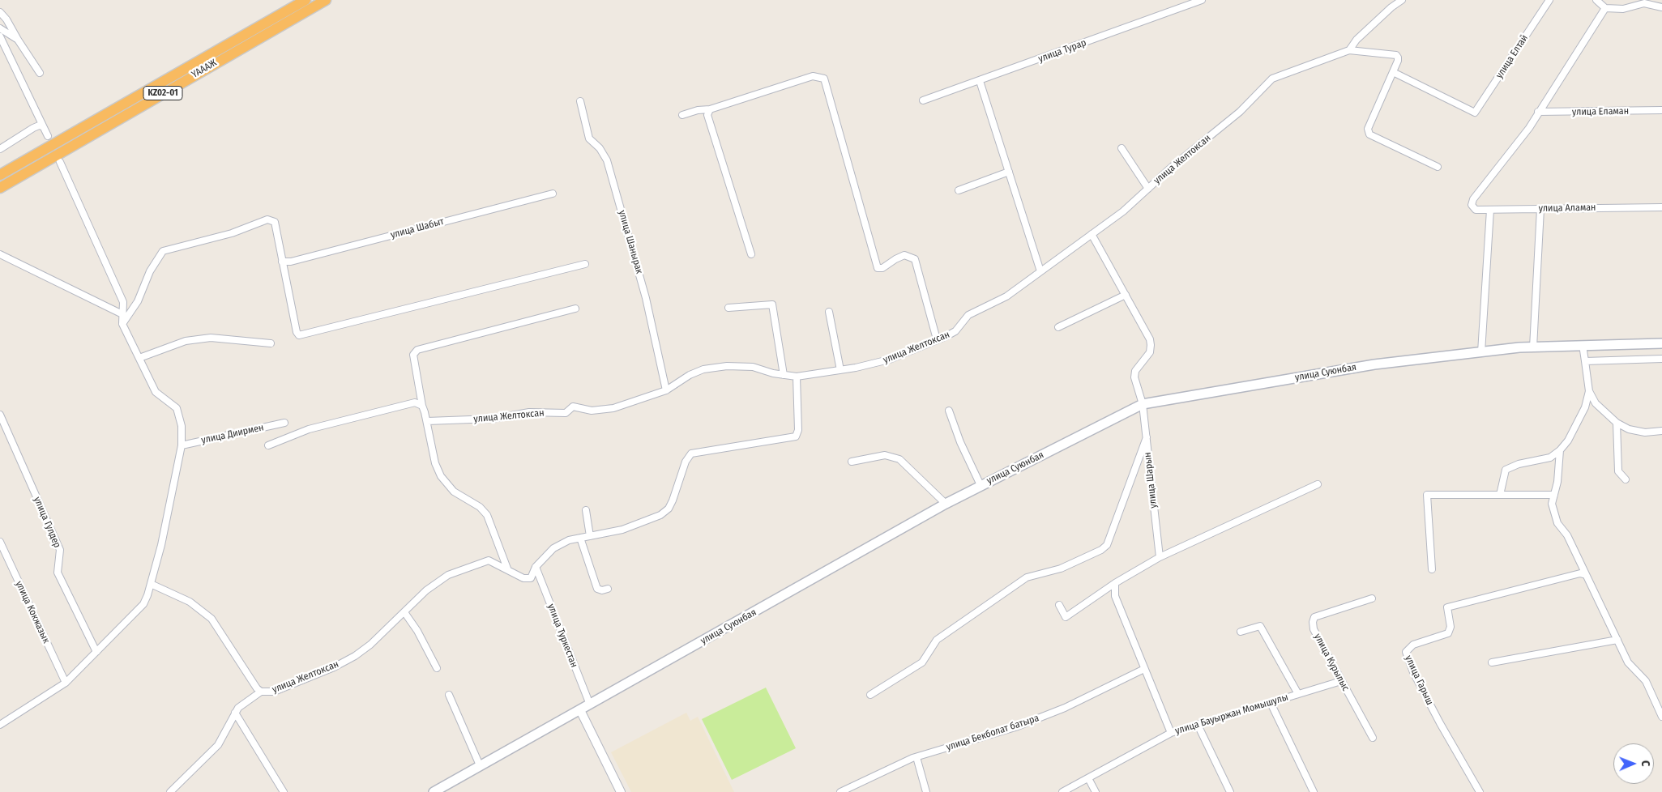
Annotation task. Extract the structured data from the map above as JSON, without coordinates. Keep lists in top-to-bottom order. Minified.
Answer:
{"streets":{"highway":["ҮАААЖ","KZ02-01"],"main road":["улица Суюнбая"],"street":["улица Турар","улица Елтай","улица Еламан","улица Желтоксан","улица Аламан","улица Шабыт","улица Шанырак","улица Диирмен","улица Шарын","улица Гулдер","улица Кокжазык","улица Туркестан","улица Курылыс","улица Гарыш","улица Бауыржан Момышулы","улица Бекболат батыра"]},"crossings":[["улица Еламан","улица Аламан"],["улица Желтоксан","улица Шанырак"],["улица Желтоксан","улица Туркестан"],["улица Суюнбая","улица Шарын"],["улица Суюнбая","улица Туркестан"],["улица Курылыс","улица Бауыржан Момышулы"]],"north":"right"}
